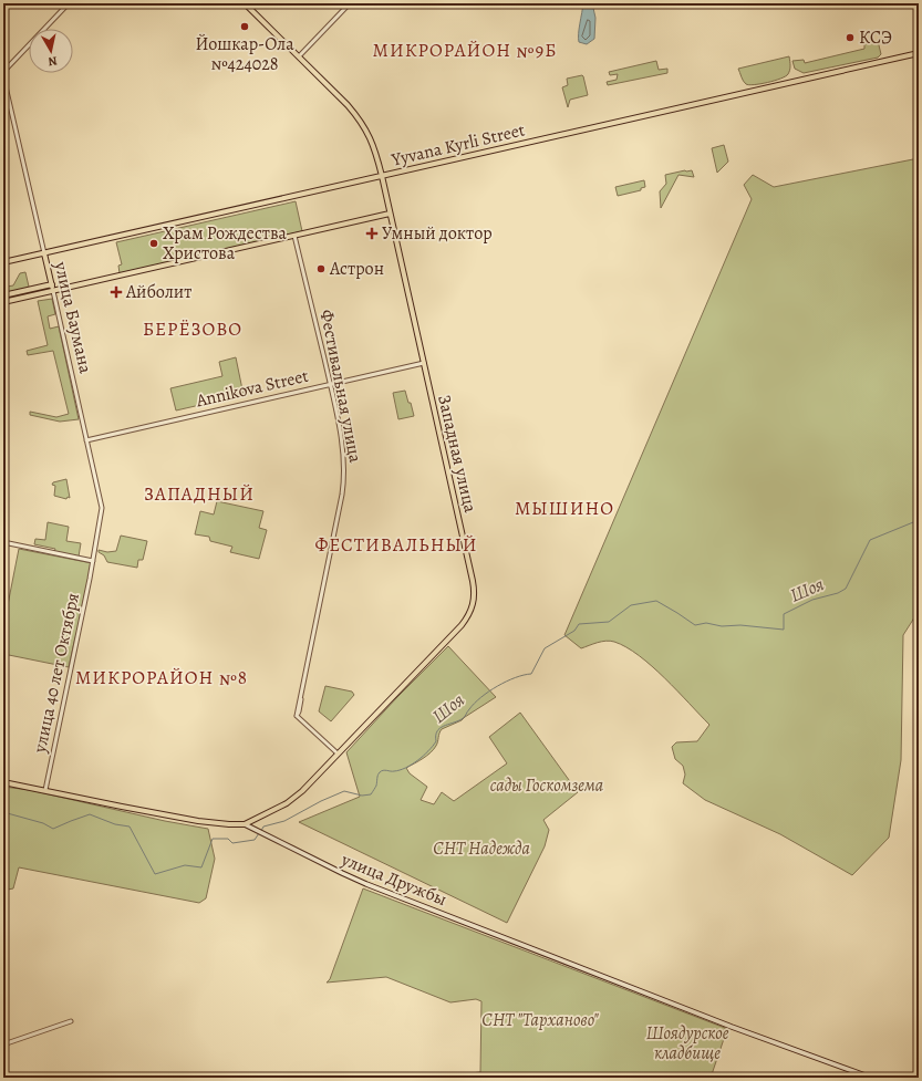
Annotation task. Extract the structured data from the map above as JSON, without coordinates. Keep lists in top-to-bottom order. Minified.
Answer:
{"streets":{"main road":["Yyvana Kyrli Street","улица Баумана","Западная улица","улица Дружбы"],"street":["Фестивальная улица","Annikova Street","улица 40 лет Октября"]},"crossings":[["Yyvana Kyrli Street","улица Баумана"],["Yyvana Kyrli Street","Западная улица"],["улица Баумана","Annikova Street"],["улица Баумана","улица 40 лет Октября"],["Фестивальная улица","Annikova Street"],["Фестивальная улица","Западная улица"],["Annikova Street","Западная улица"],["Западная улица","улица Дружбы"],["улица 40 лет Октября","улица Дружбы"]],"districts":["МИКРОРАЙОН №9Б","БЕРЁЗОВО","ЗАПАДНЫЙ","МЫШИНО","ФЕСТИВАЛЬНЫЙ","МИКРОРАЙОН №8"],"water":["Шоя"],"parks":["сады Госкомзема","СНТ Надежда","СНТ \"Тарханово\"","Шоядурское кладбище"],"places":{"other":["Йошкар-Ола №424028","КСЭ","Храм Рождества Христова","Астрон"],"health":["Умный доктор","Айболит"]},"north":"bottom"}
